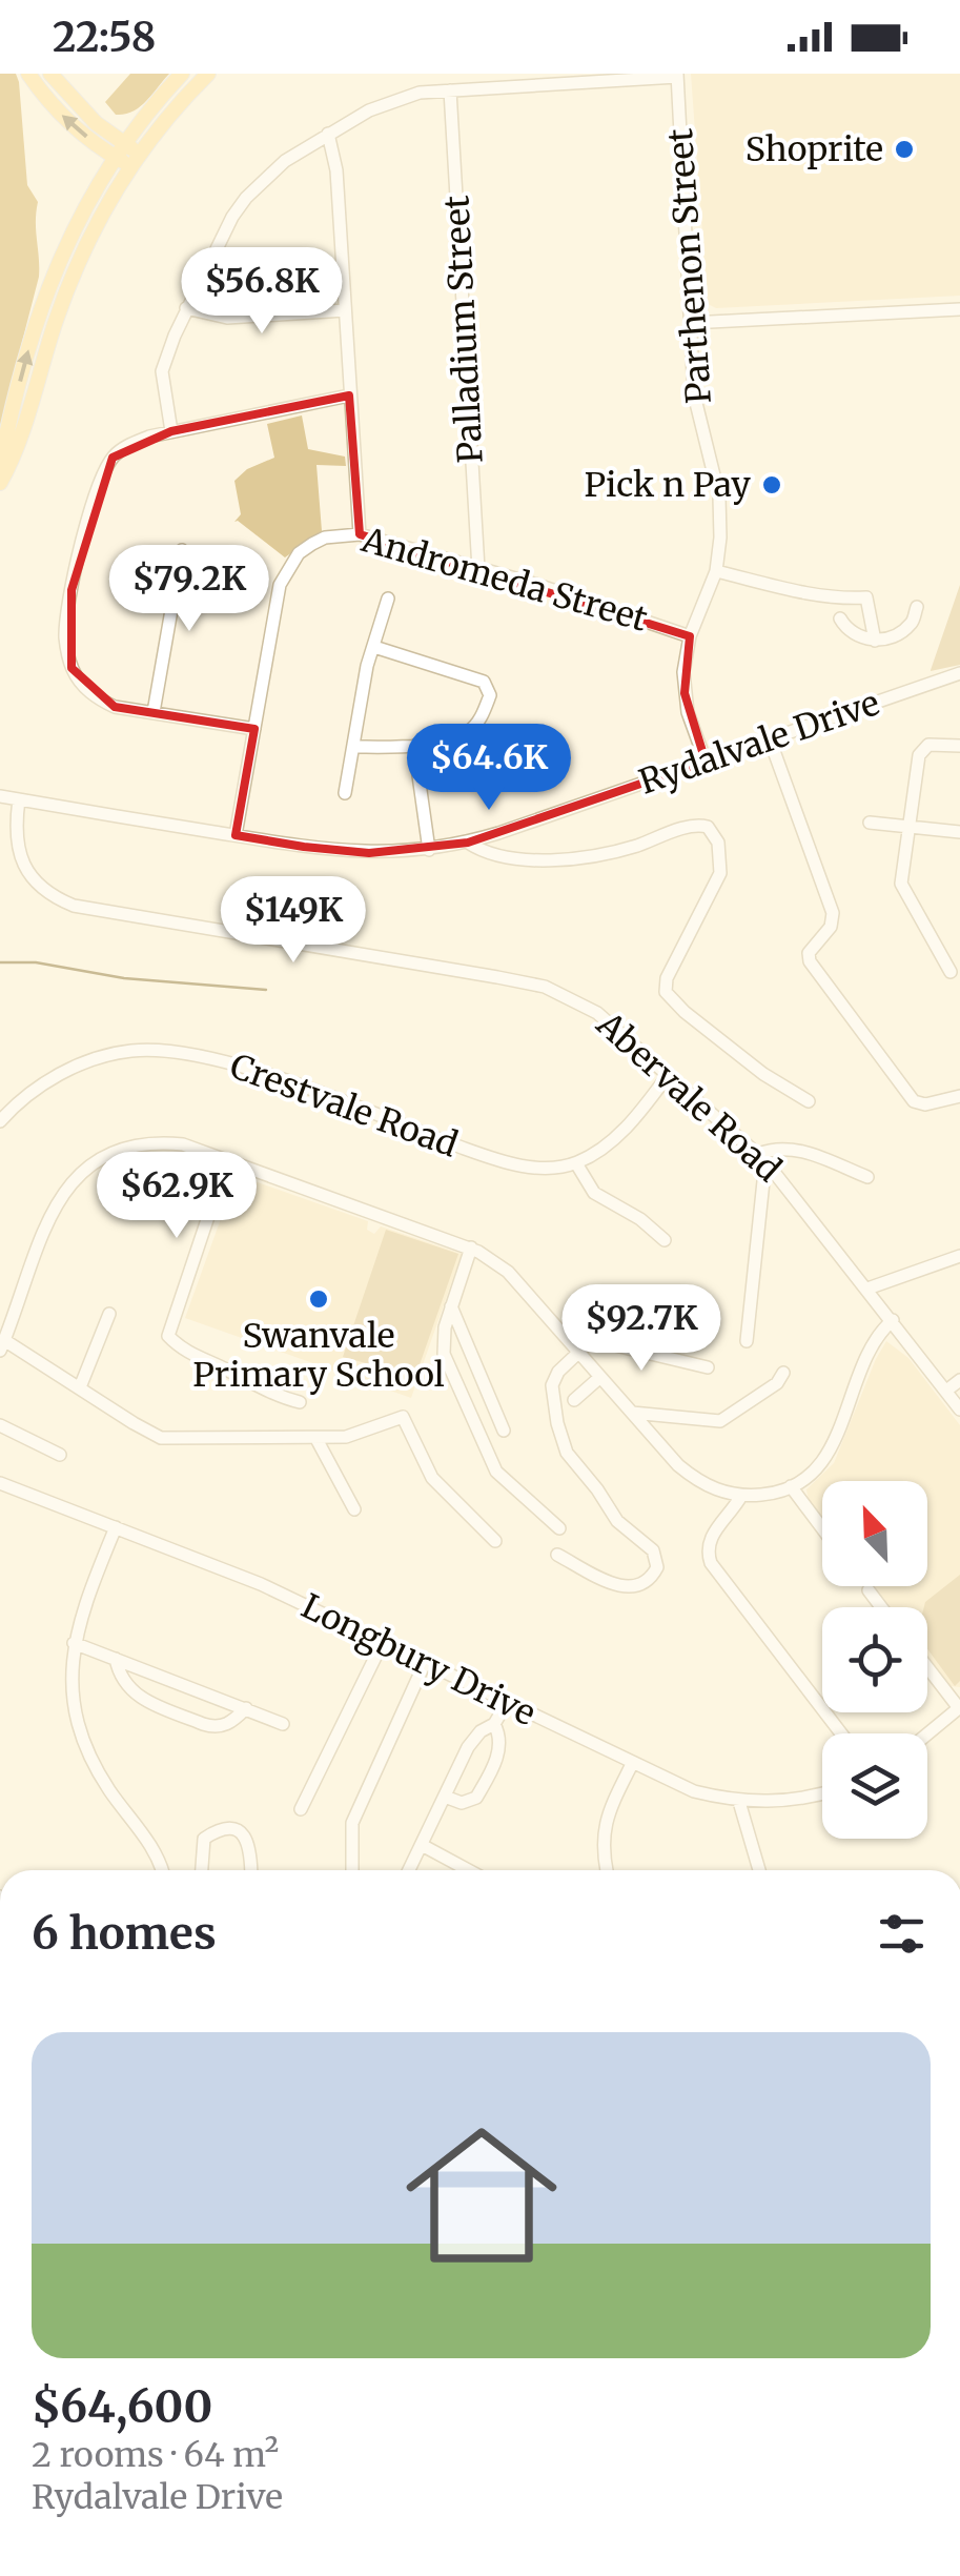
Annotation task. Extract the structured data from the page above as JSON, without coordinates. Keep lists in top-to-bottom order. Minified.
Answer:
{"streets":{"street":["Parthenon Street","Palladium Street","Andromeda Street","Rydalvale Drive","Abervale Road","Crestvale Road","Longbury Drive"]},"crossings":[["Parthenon Street","Andromeda Street"],["Parthenon Street","Rydalvale Drive"],["Palladium Street","Andromeda Street"],["Andromeda Street","Rydalvale Drive"],["Rydalvale Drive","Abervale Road"]],"places":["Shoprite","Pick n Pay","Swanvale Primary School"],"north":"top left","page":{"status":"22:58","price":["$56.8K","$79.2K","$64.6K","$149K","$62.9K","$92.7K"],"heading":"6 homes","list":[{"name":"$64,600","note":"2 rooms · 64 m² · Rydalvale Drive"}]}}
